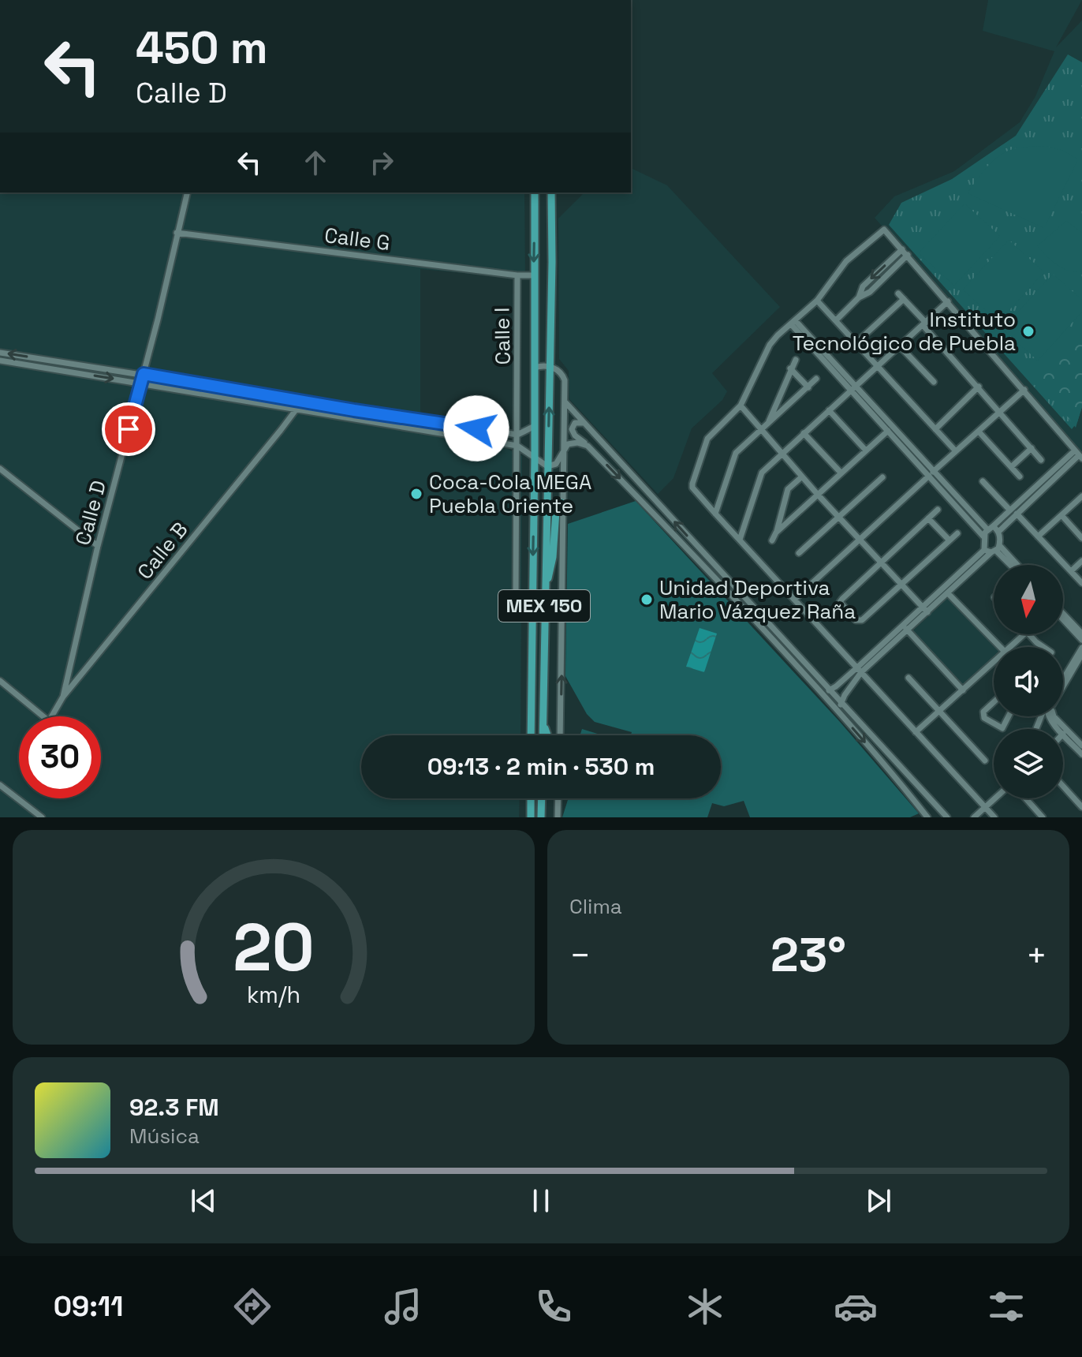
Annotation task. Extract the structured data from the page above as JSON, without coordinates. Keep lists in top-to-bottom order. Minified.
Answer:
{"streets":{"main road":["MEX 150"],"street":["Calle G","Calle I","Calle D","Calle B"]},"crossings":[["Calle G","Calle I"],["Calle G","Calle D"],["Calle G","MEX 150"],["Calle I","MEX 150"],["Calle D","Calle B"]],"places":["Instituto Tecnológico de Puebla","Coca-Cola MEGA Puebla Oriente","Unidad Deportiva Mario Vázquez Raña"],"north":"bottom","page":{"turn":["450 m","Calle D"],"limit":"30","trip":"09:13 · 2 min · 530 m","tile":"Clima","heat":["−","23°","+"],"song":["92.3 FM","Música"],"tabs":"09:11","gauge":["20","km/h"]}}
